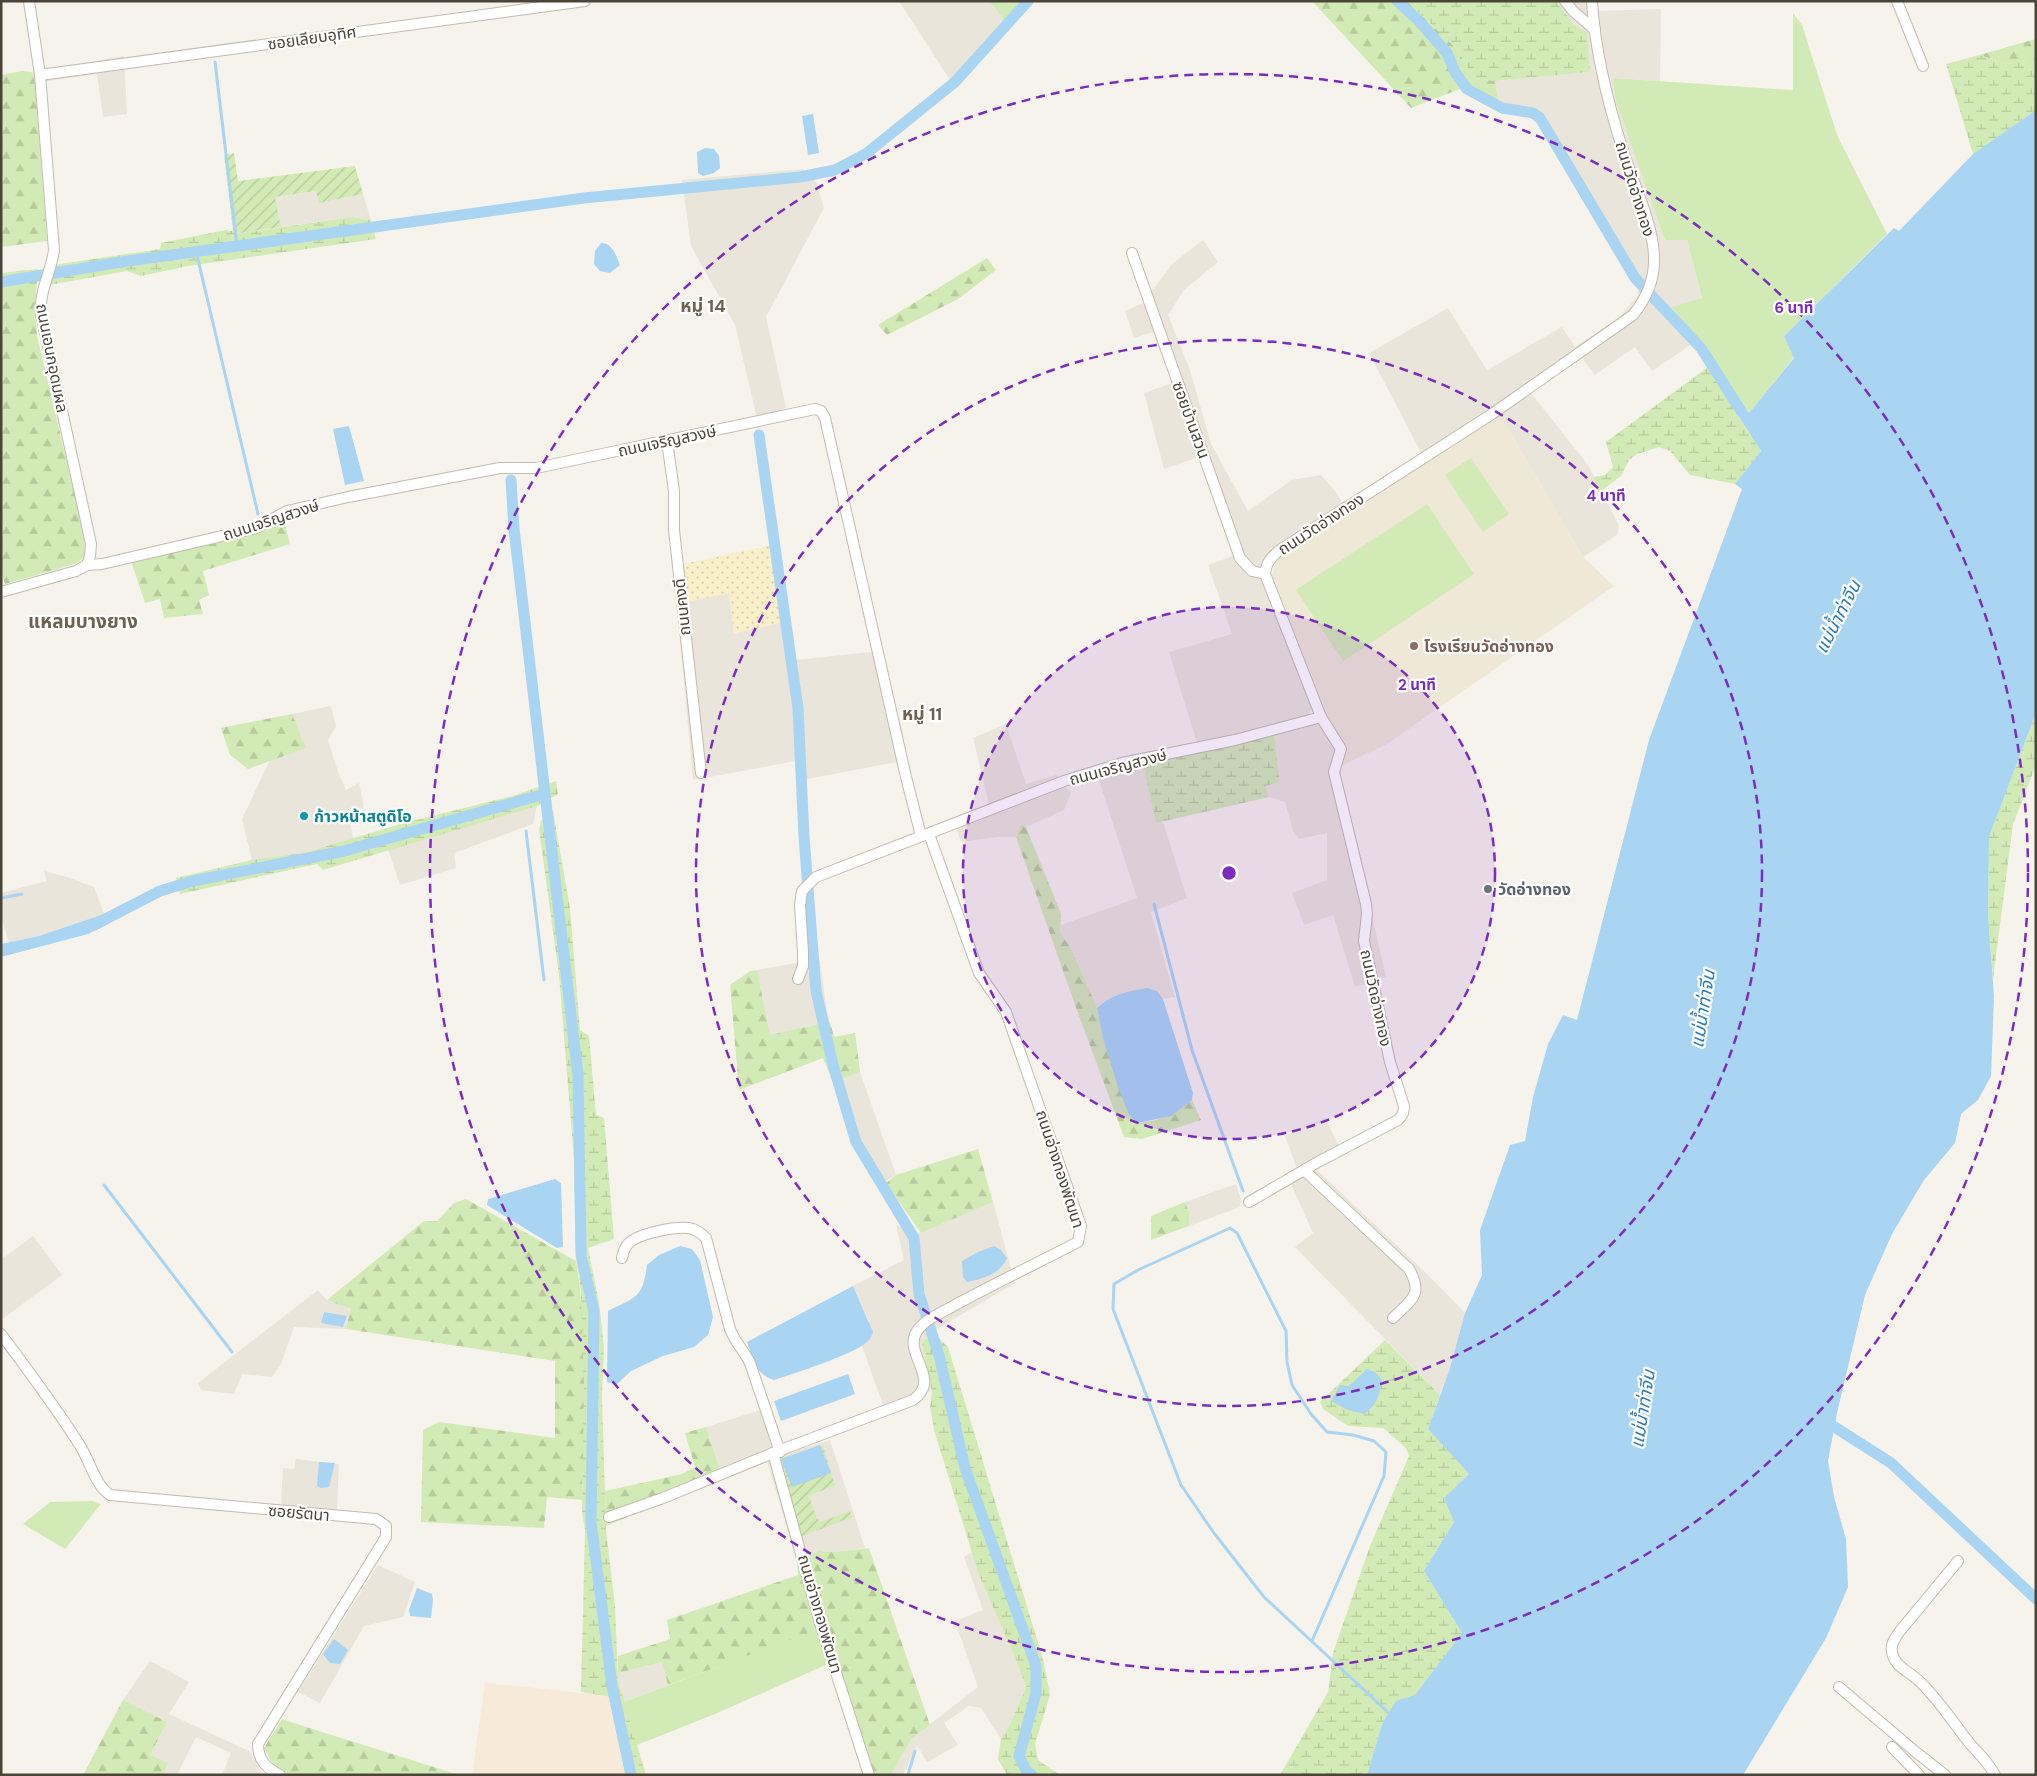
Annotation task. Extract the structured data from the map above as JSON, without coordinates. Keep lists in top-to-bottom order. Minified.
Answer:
{"streets":{"street":["ซอยเลียบอุทิศ","ถนนวัดอ่างทอง","ถนนเอนกอุดมผล","ซอยบ้านสวน","ถนนเจริญสวงษ์","ถนนคงดี","ถนนอ่างทองพัฒนา","ซอยรัตนา"]},"crossings":[["ซอยเลียบอุทิศ","ถนนเอนกอุดมผล"],["ถนนวัดอ่างทอง","ซอยบ้านสวน"],["ถนนวัดอ่างทอง","ถนนเจริญสวงษ์"],["ถนนเอนกอุดมผล","ถนนเจริญสวงษ์"],["ถนนเจริญสวงษ์","ถนนคงดี"],["ถนนเจริญสวงษ์","ถนนอ่างทองพัฒนา"]],"districts":["หมู่ 14","แหลมบางยาง","หมู่ 11"],"water":["แม่น้ำท่าจีน"],"places":["โรงเรียนวัดอ่างทอง","ก้าวหน้าสตูดิโอ","วัดอ่างทอง"],"rings":["6 นาที","4 นาที","2 นาที"]}
